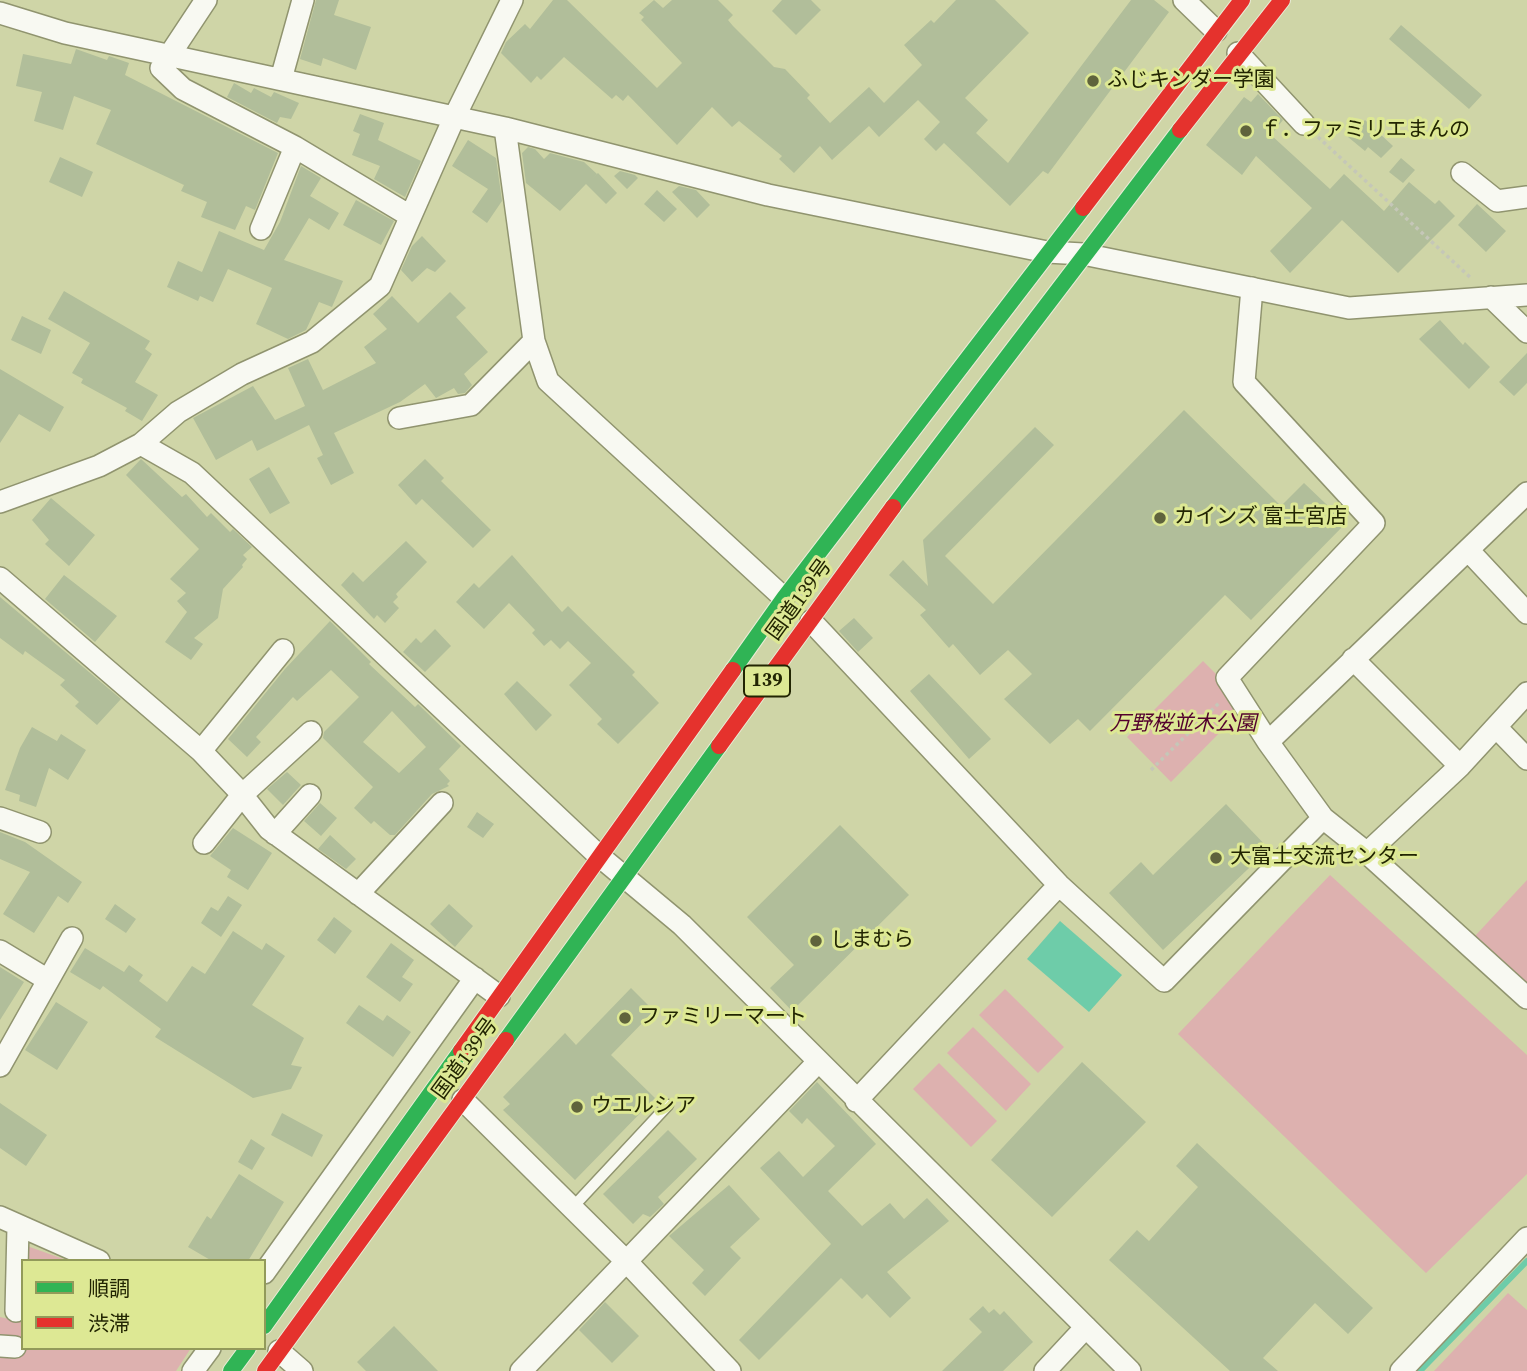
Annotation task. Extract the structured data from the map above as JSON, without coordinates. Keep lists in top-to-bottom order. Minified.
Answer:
{"streets":{"highway":["国道139号","139"]},"parks":["万野桜並木公園"],"places":["ふじキンダー学園","ｆ．ファミリエまんの","カインズ 富士宮店","大富士交流センター","しまむら","ファミリーマート","ウエルシア"],"legend":["順調","渋滞"]}
